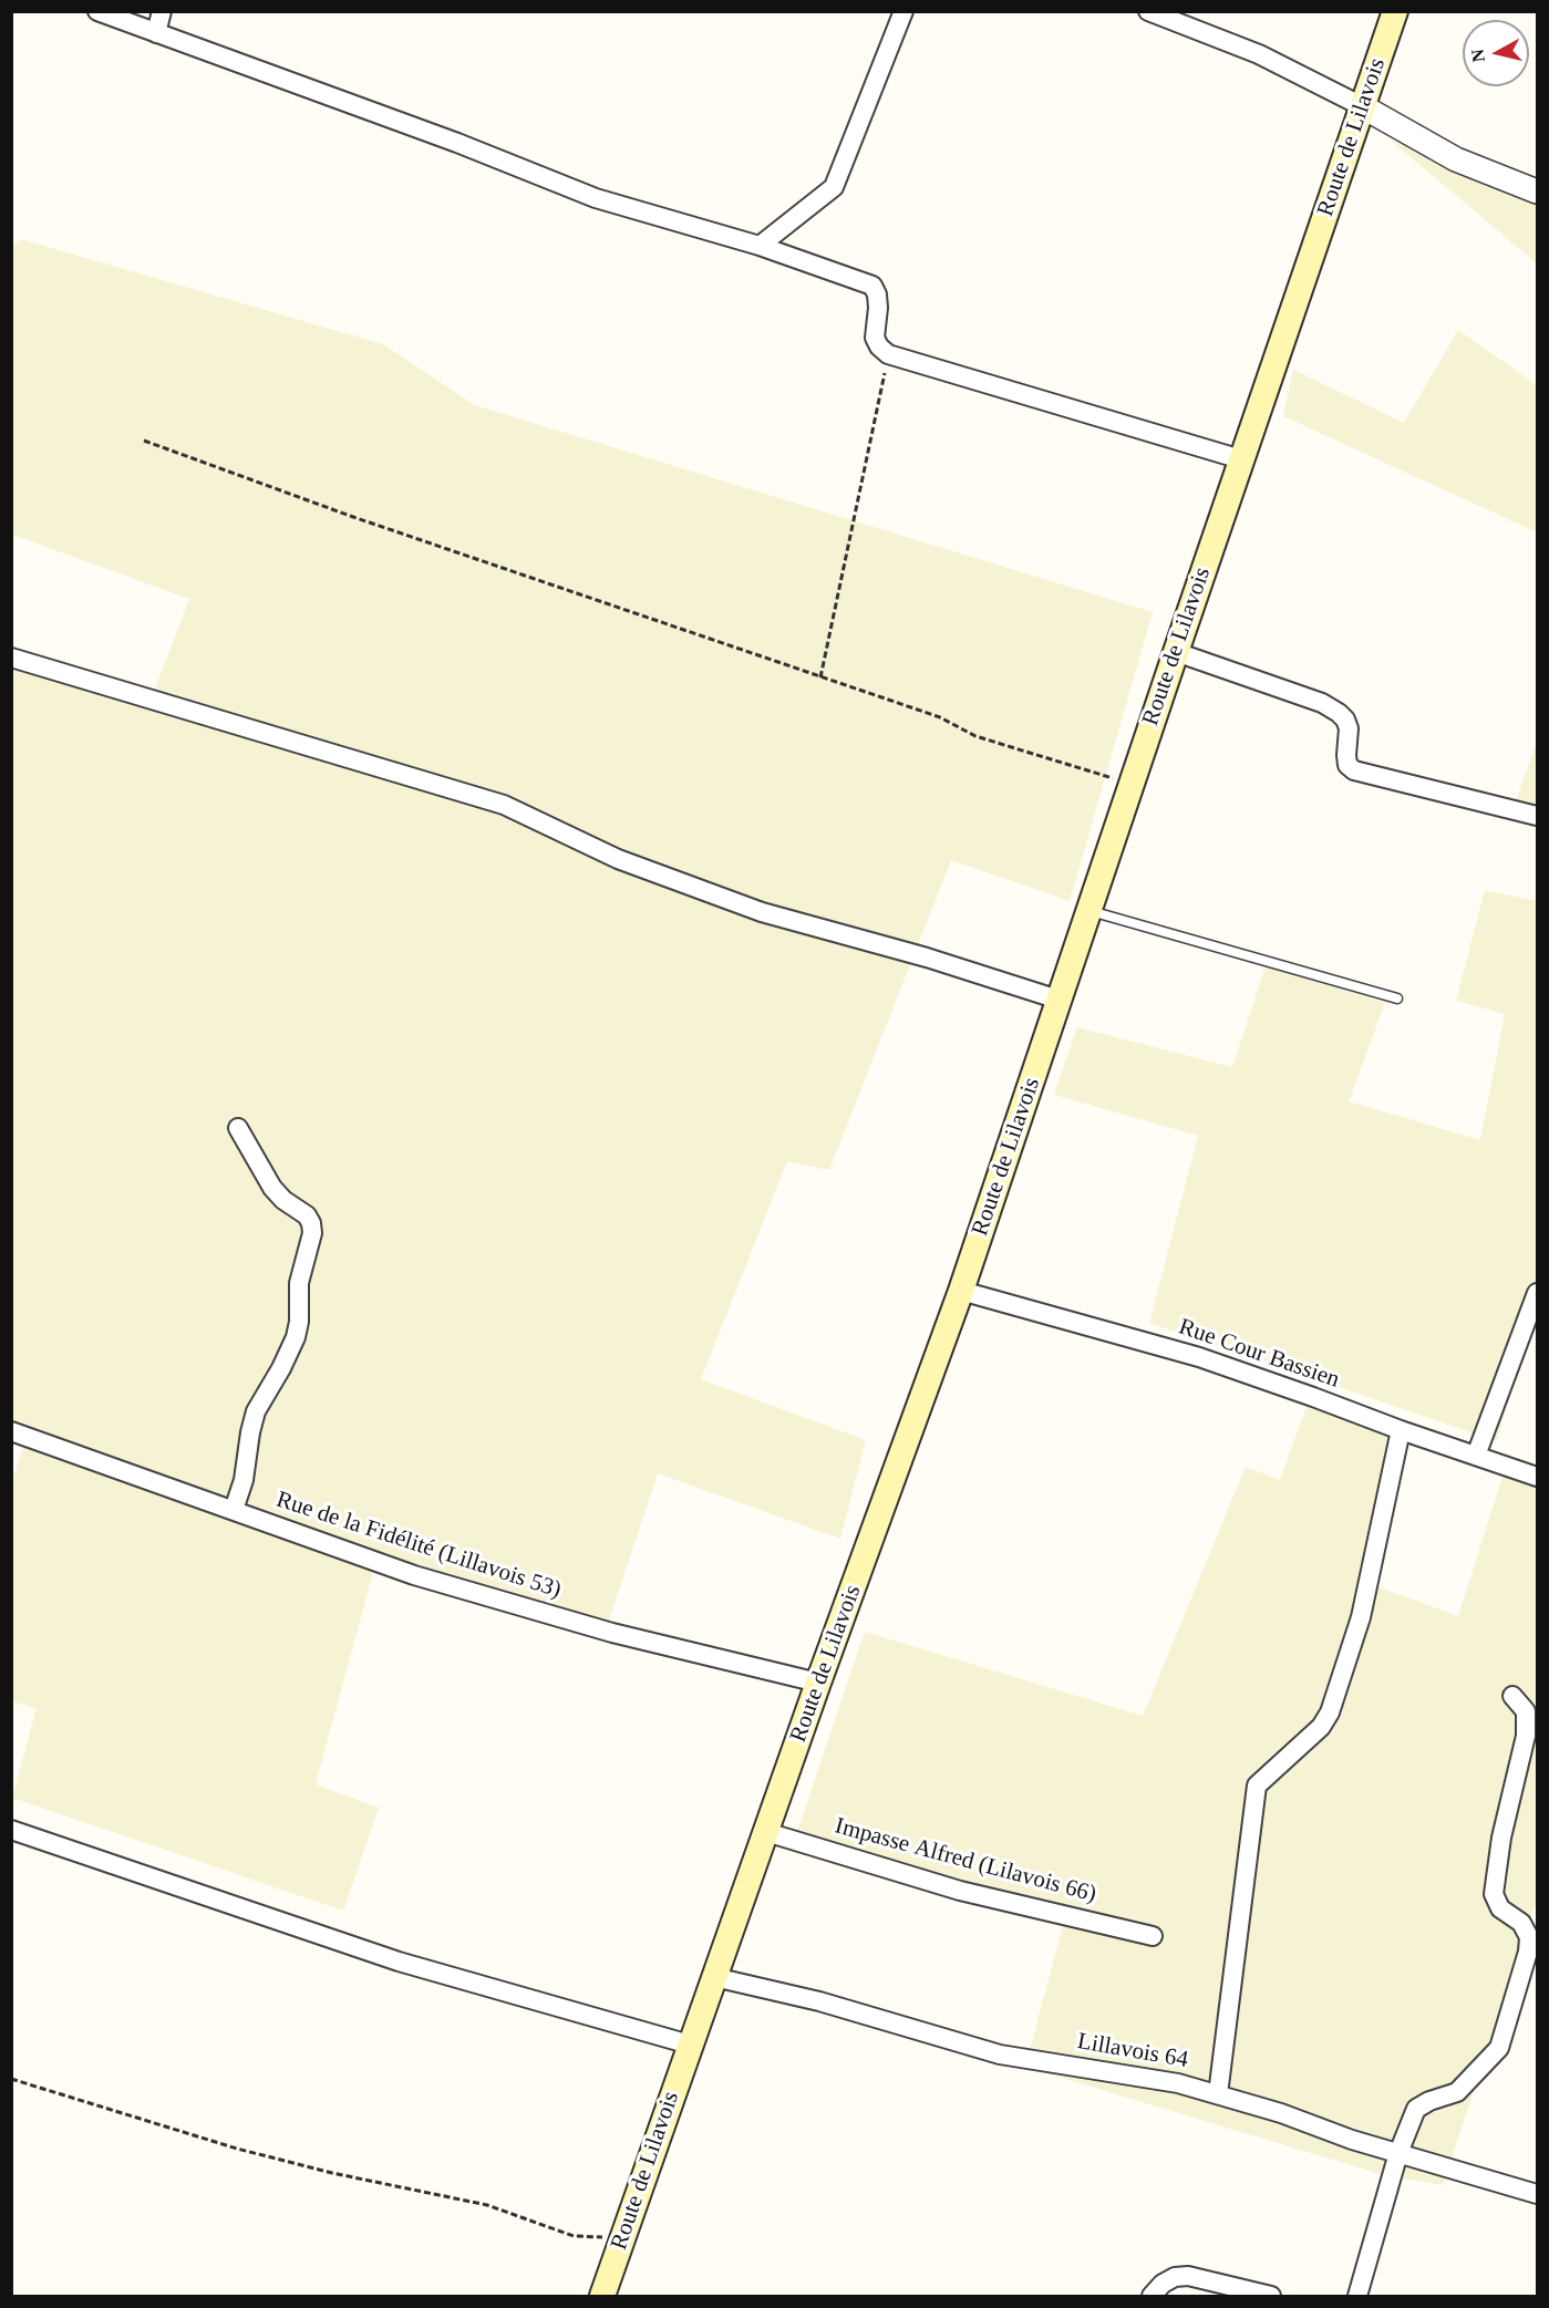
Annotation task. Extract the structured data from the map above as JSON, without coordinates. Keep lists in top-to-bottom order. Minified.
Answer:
{"streets":{"main road":["Route de Lilavois"],"street":["Rue Cour Bassien","Rue de la Fidélité (Lillavois 53)","Impasse Alfred (Lilavois 66)","Lillavois 64"]},"crossings":[["Route de Lilavois","Rue Cour Bassien"],["Route de Lilavois","Rue de la Fidélité (Lillavois 53)"],["Route de Lilavois","Impasse Alfred (Lilavois 66)"],["Route de Lilavois","Lillavois 64"]],"north":"left"}
